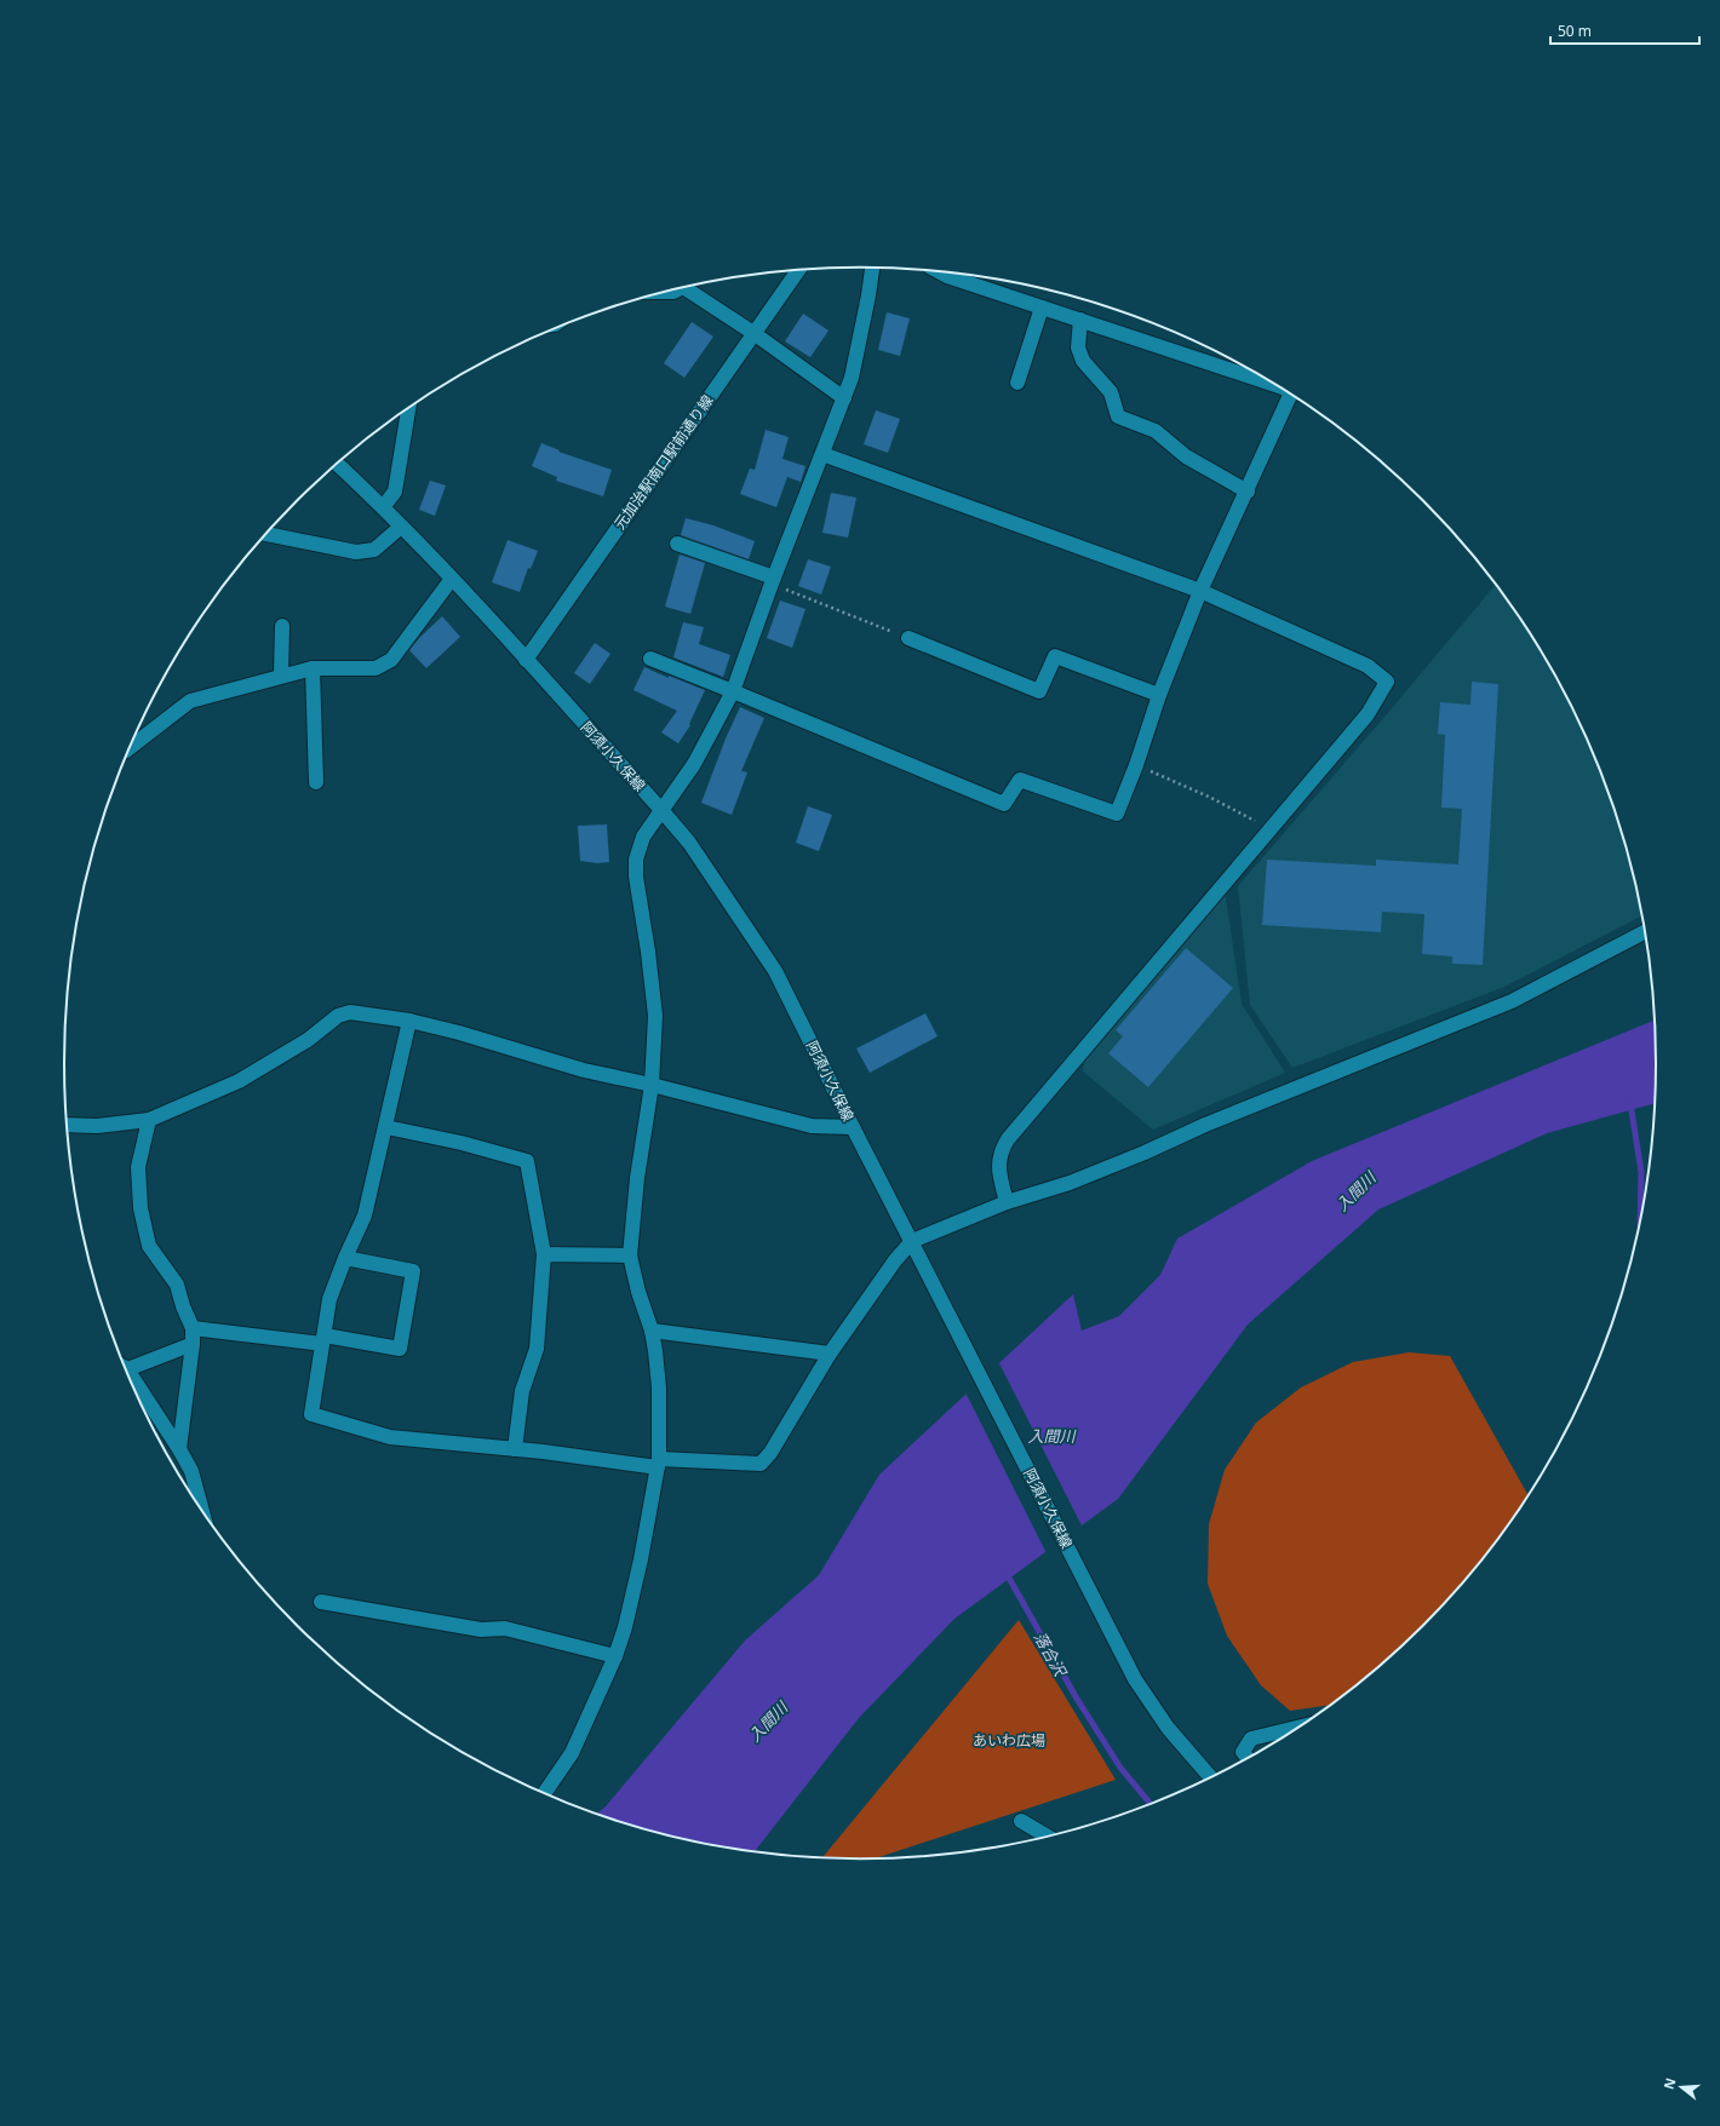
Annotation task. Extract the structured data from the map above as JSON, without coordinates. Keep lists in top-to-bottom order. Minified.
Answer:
{"streets":{"street":["元加治駅南口駅前通り線","阿須小久保線"]},"crossings":[["元加治駅南口駅前通り線","阿須小久保線"]],"water":["入間川","落合沢"],"parks":["あいわ広場"],"scale_bar":"50 m","north":"left"}
